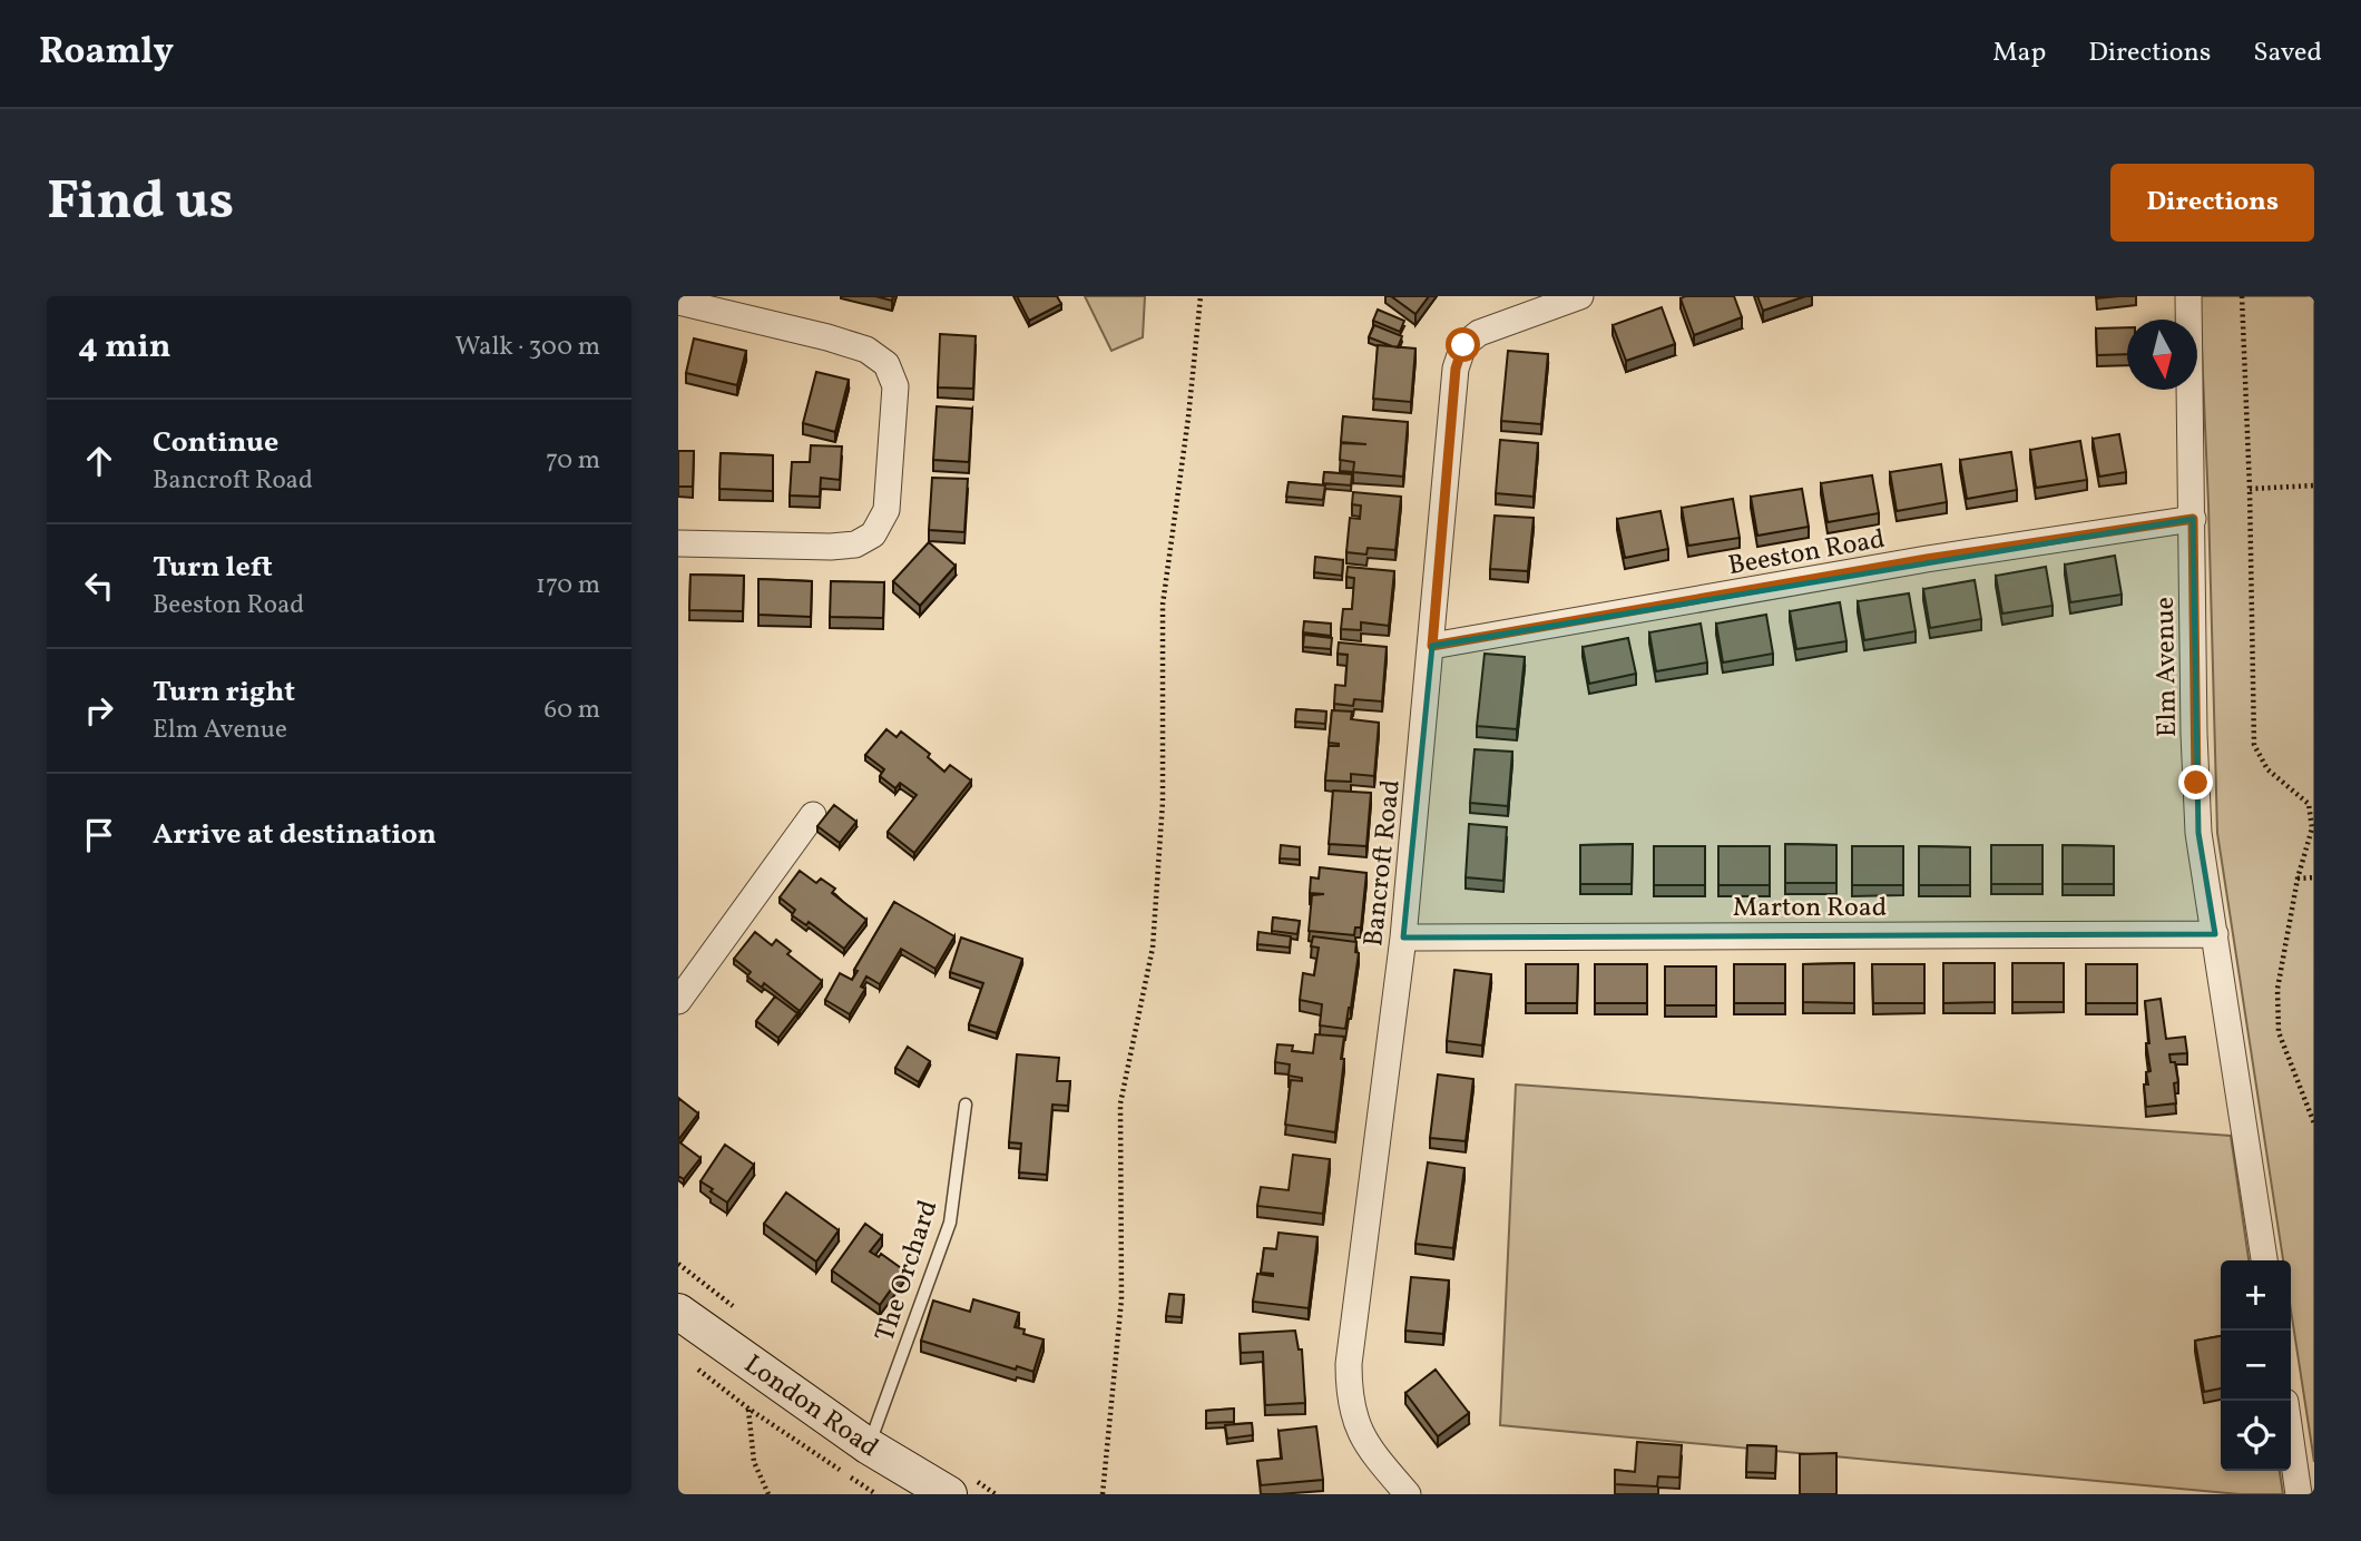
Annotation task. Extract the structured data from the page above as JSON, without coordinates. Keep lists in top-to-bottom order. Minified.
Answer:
{"streets":{"main road":["London Road"],"street":["Beeston Road","Elm Avenue","Bancroft Road","Marton Road"],"lane":["The Orchard"]},"crossings":[["Beeston Road","Elm Avenue"],["Beeston Road","Bancroft Road"],["Elm Avenue","Marton Road"],["Bancroft Road","Marton Road"],["The Orchard","London Road"]],"north":"bottom","page":{"header":"Roamly","nav":["Map","Directions","Saved"],"buttons":"Directions","title":"Find us","heading":["4 min","Walk · 300 m"],"list":[["Continue","Bancroft Road","70 m"],["Turn left","Beeston Road","170 m"],["Turn right","Elm Avenue","60 m"],"Arrive at destination"],"map_buttons":["+","−"]}}
